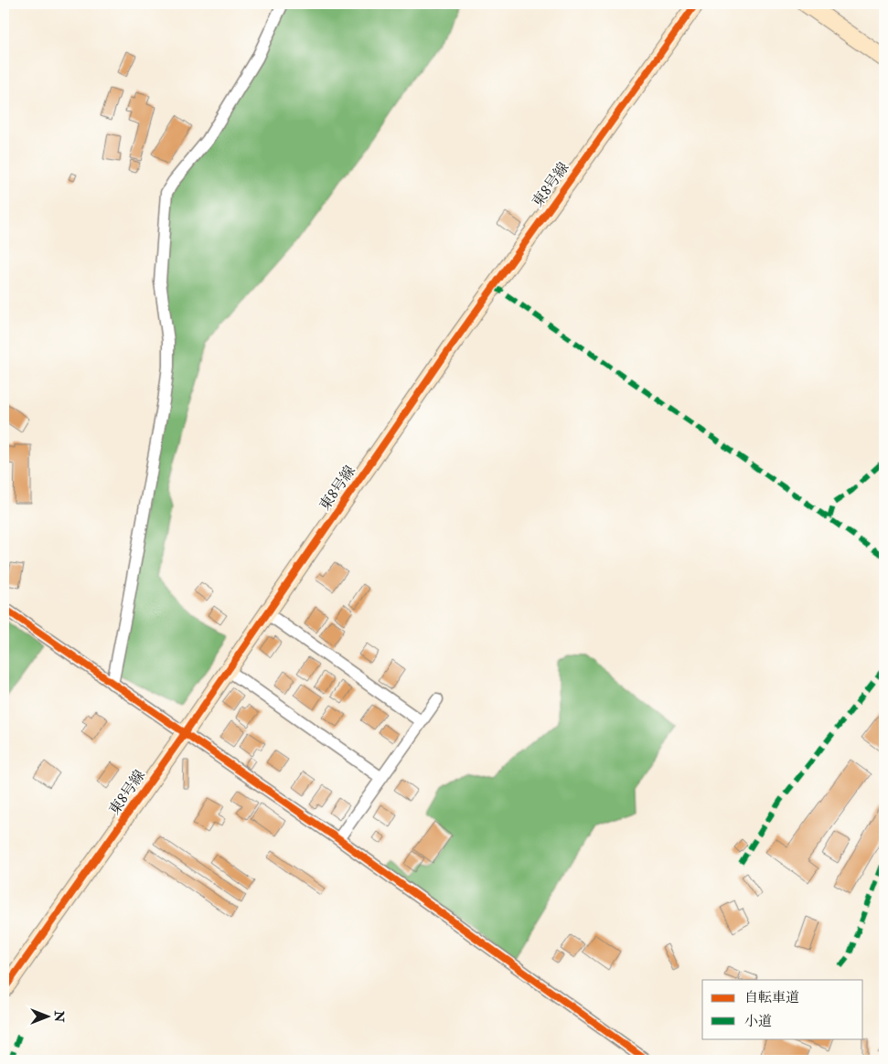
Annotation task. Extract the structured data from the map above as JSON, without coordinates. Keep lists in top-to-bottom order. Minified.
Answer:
{"streets":{"street":["東8号線"]},"legend":["自転車道","小道"],"north":"right"}
